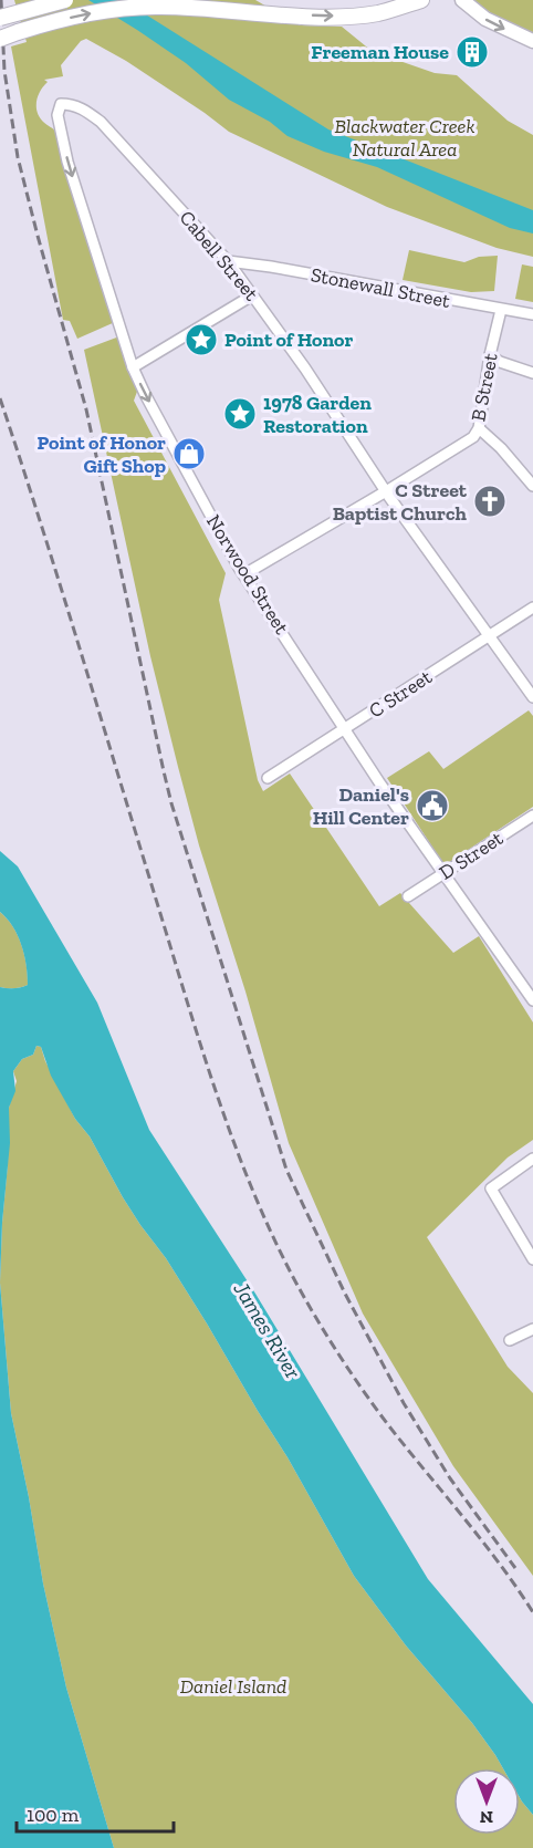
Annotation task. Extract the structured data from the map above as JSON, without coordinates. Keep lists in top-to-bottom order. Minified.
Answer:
{"streets":{"street":["Cabell Street","Stonewall Street","B Street","Norwood Street","C Street","D Street"]},"crossings":[["Cabell Street","Stonewall Street"],["Cabell Street","B Street"],["Cabell Street","Norwood Street"],["Cabell Street","C Street"],["Stonewall Street","B Street"],["B Street","Norwood Street"],["Norwood Street","C Street"],["Norwood Street","D Street"]],"one_way":["Norwood Street"],"water":["James River"],"parks":["Blackwater Creek Natural Area","Daniel Island"],"places":{"building":["Freeman House"],"place":["Point of Honor","1978 Garden Restoration"],"shop":["Point of Honor Gift Shop"],"church":["C Street Baptist Church"],"public building":["Daniel's Hill Center"]},"scale_bar":"100 m","north":"bottom"}
